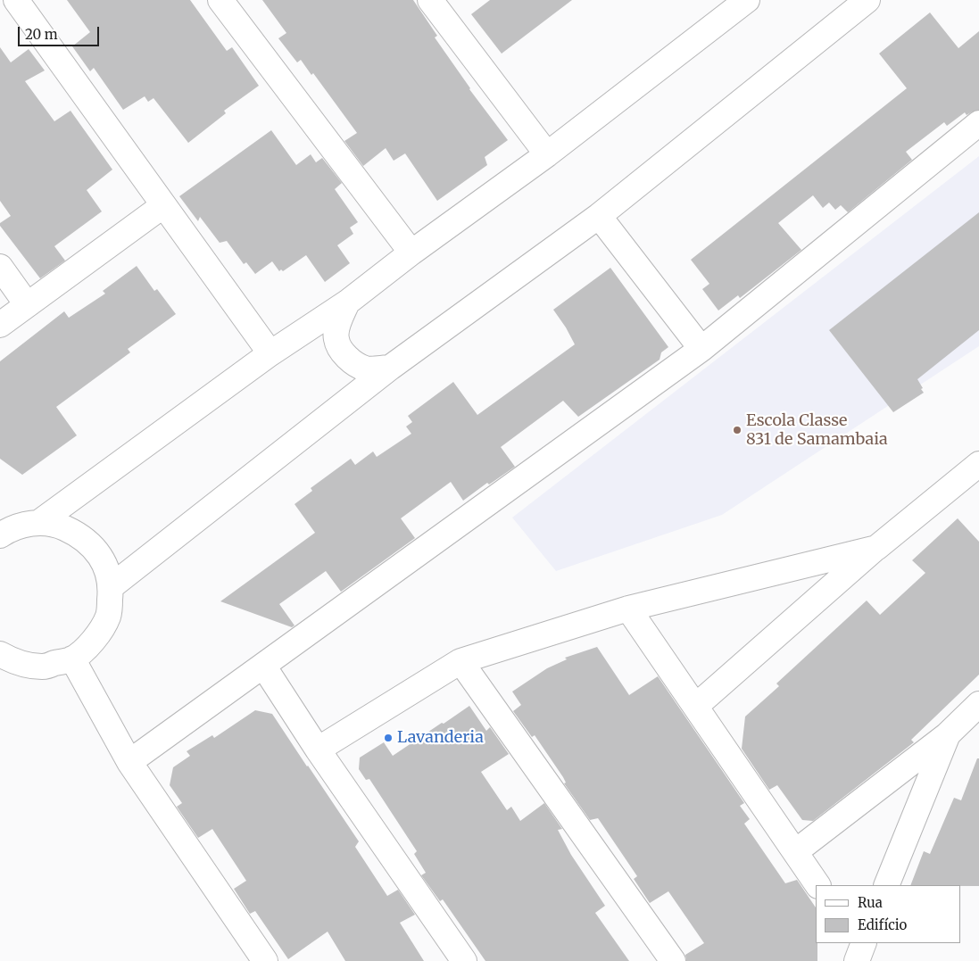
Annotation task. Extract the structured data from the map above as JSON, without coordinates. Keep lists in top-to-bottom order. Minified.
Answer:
{"places":["Escola Classe 831 de Samambaia","Lavanderia"],"legend":["Rua","Edifício"],"scale_bar":"20 m"}
